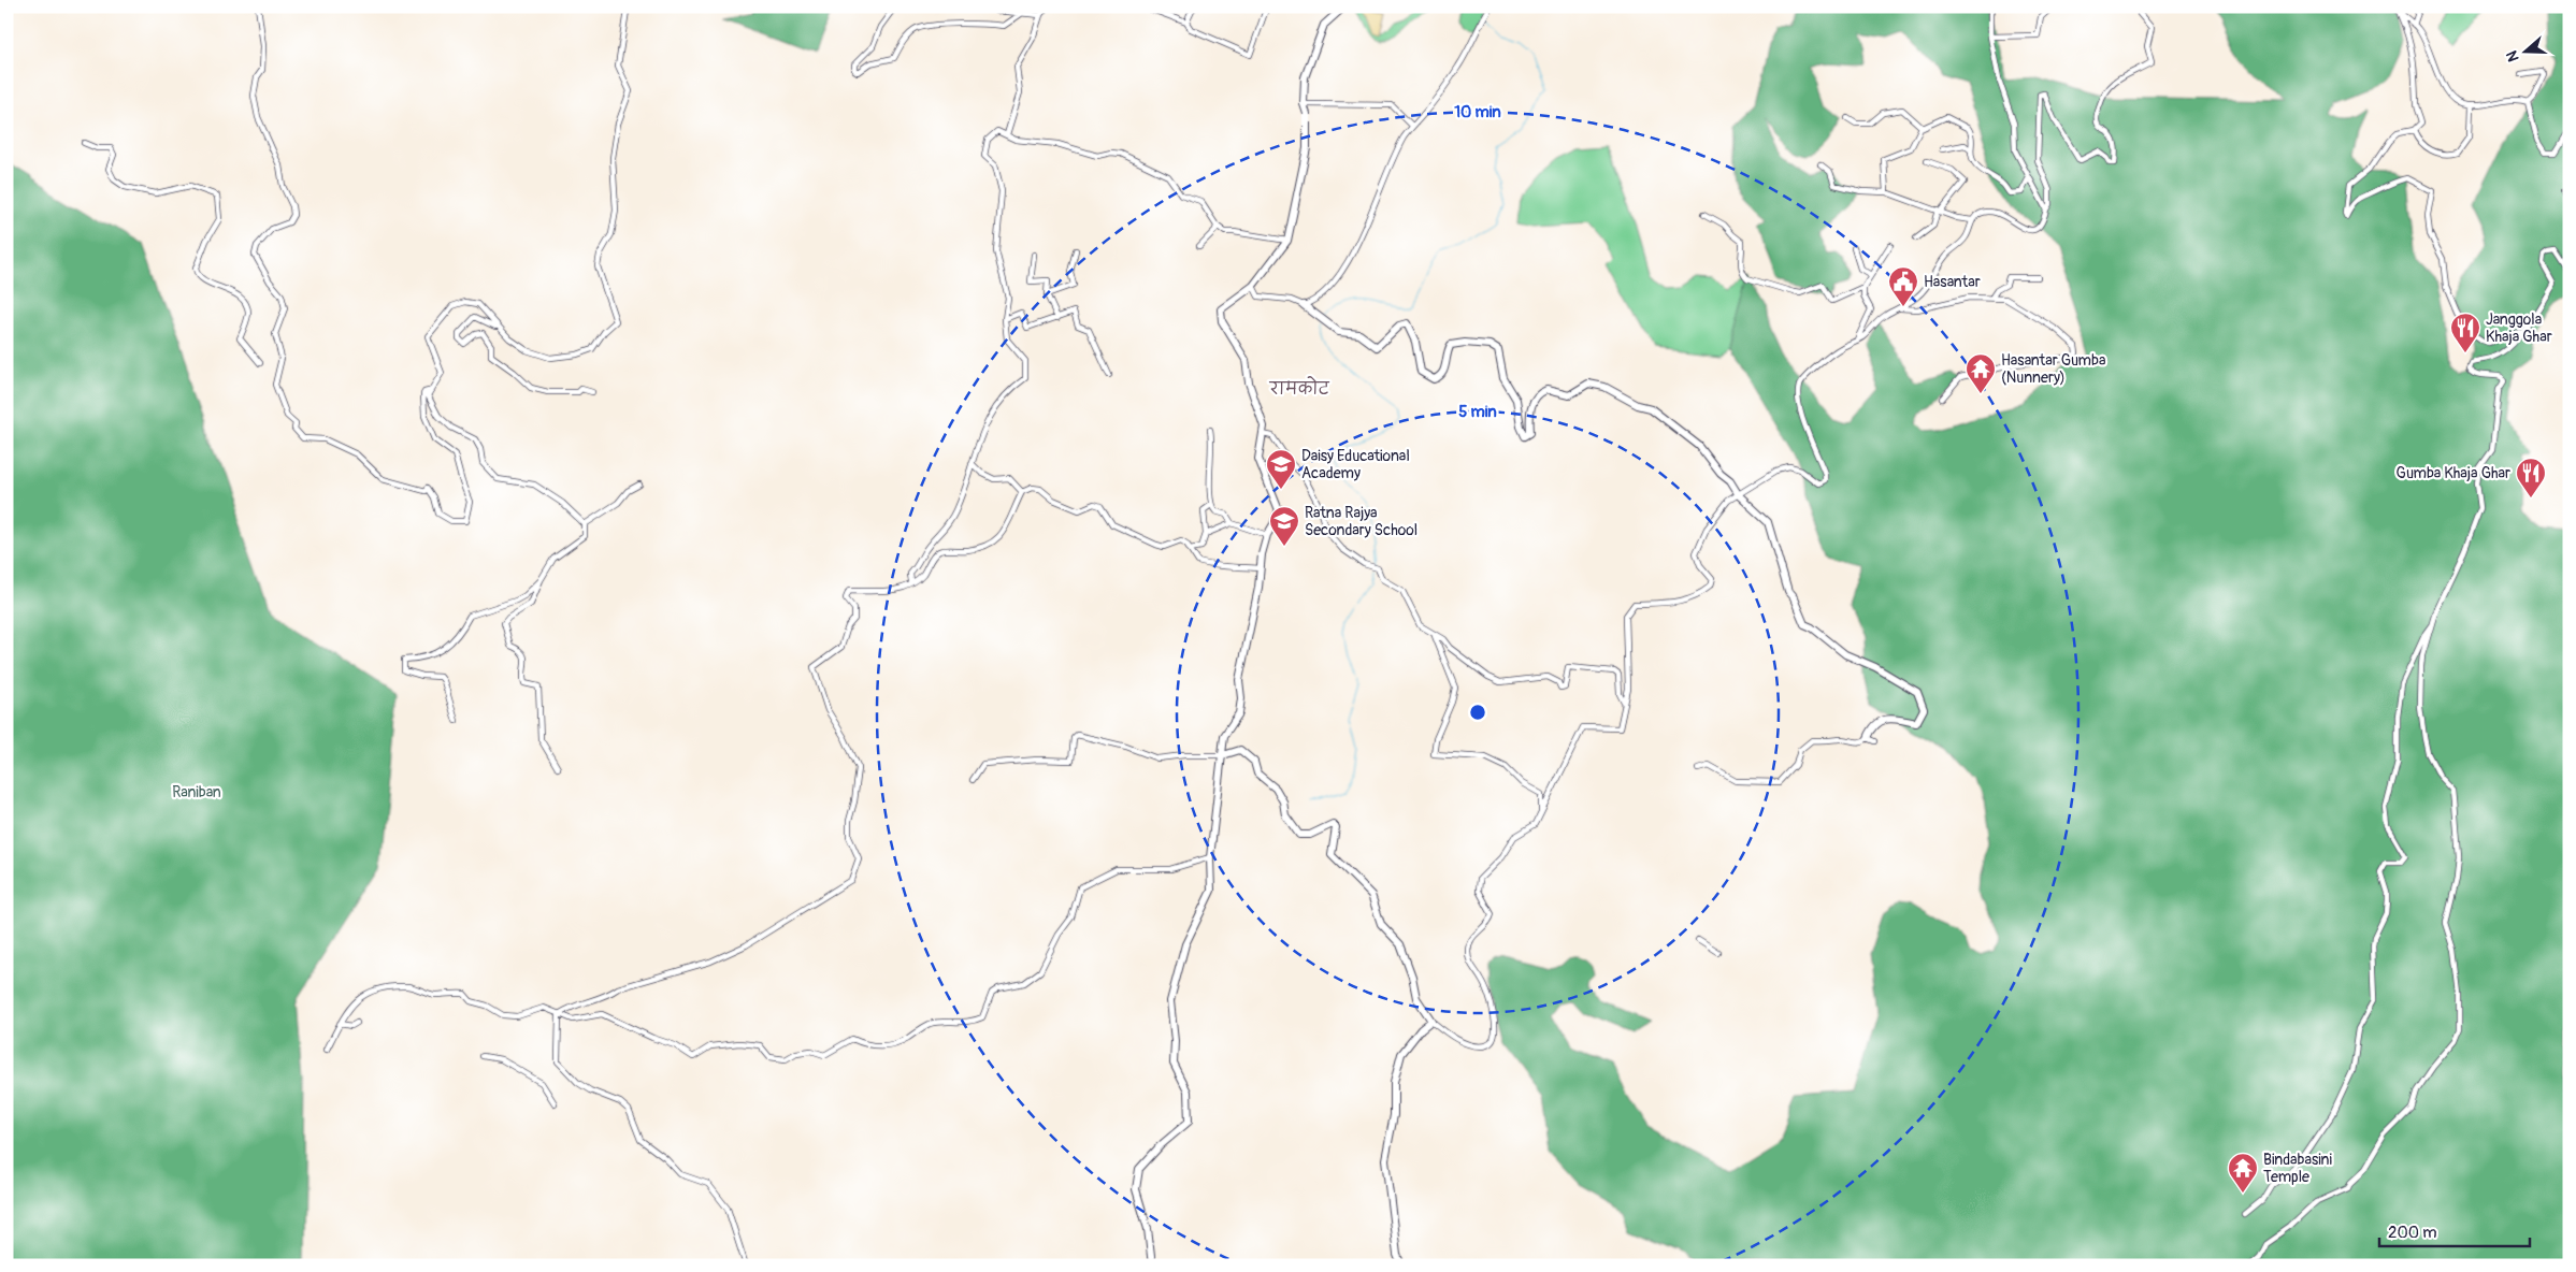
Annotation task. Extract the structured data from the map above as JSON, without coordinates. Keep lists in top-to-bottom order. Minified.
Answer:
{"districts":["रामकोट"],"parks":["Raniban"],"places":{"public building":["Hasantar"],"restaurant":["Janggola Khaja Ghar","Gumba Khaja Ghar"],"temple":["Hasantar Gumba (Nunnery)","Bindabasini Temple"],"school or university":["Daisy Educational Academy","Ratna Rajya Secondary School"]},"scale_bar":"200 m","north":"left","rings":["10 min","5 min"]}
